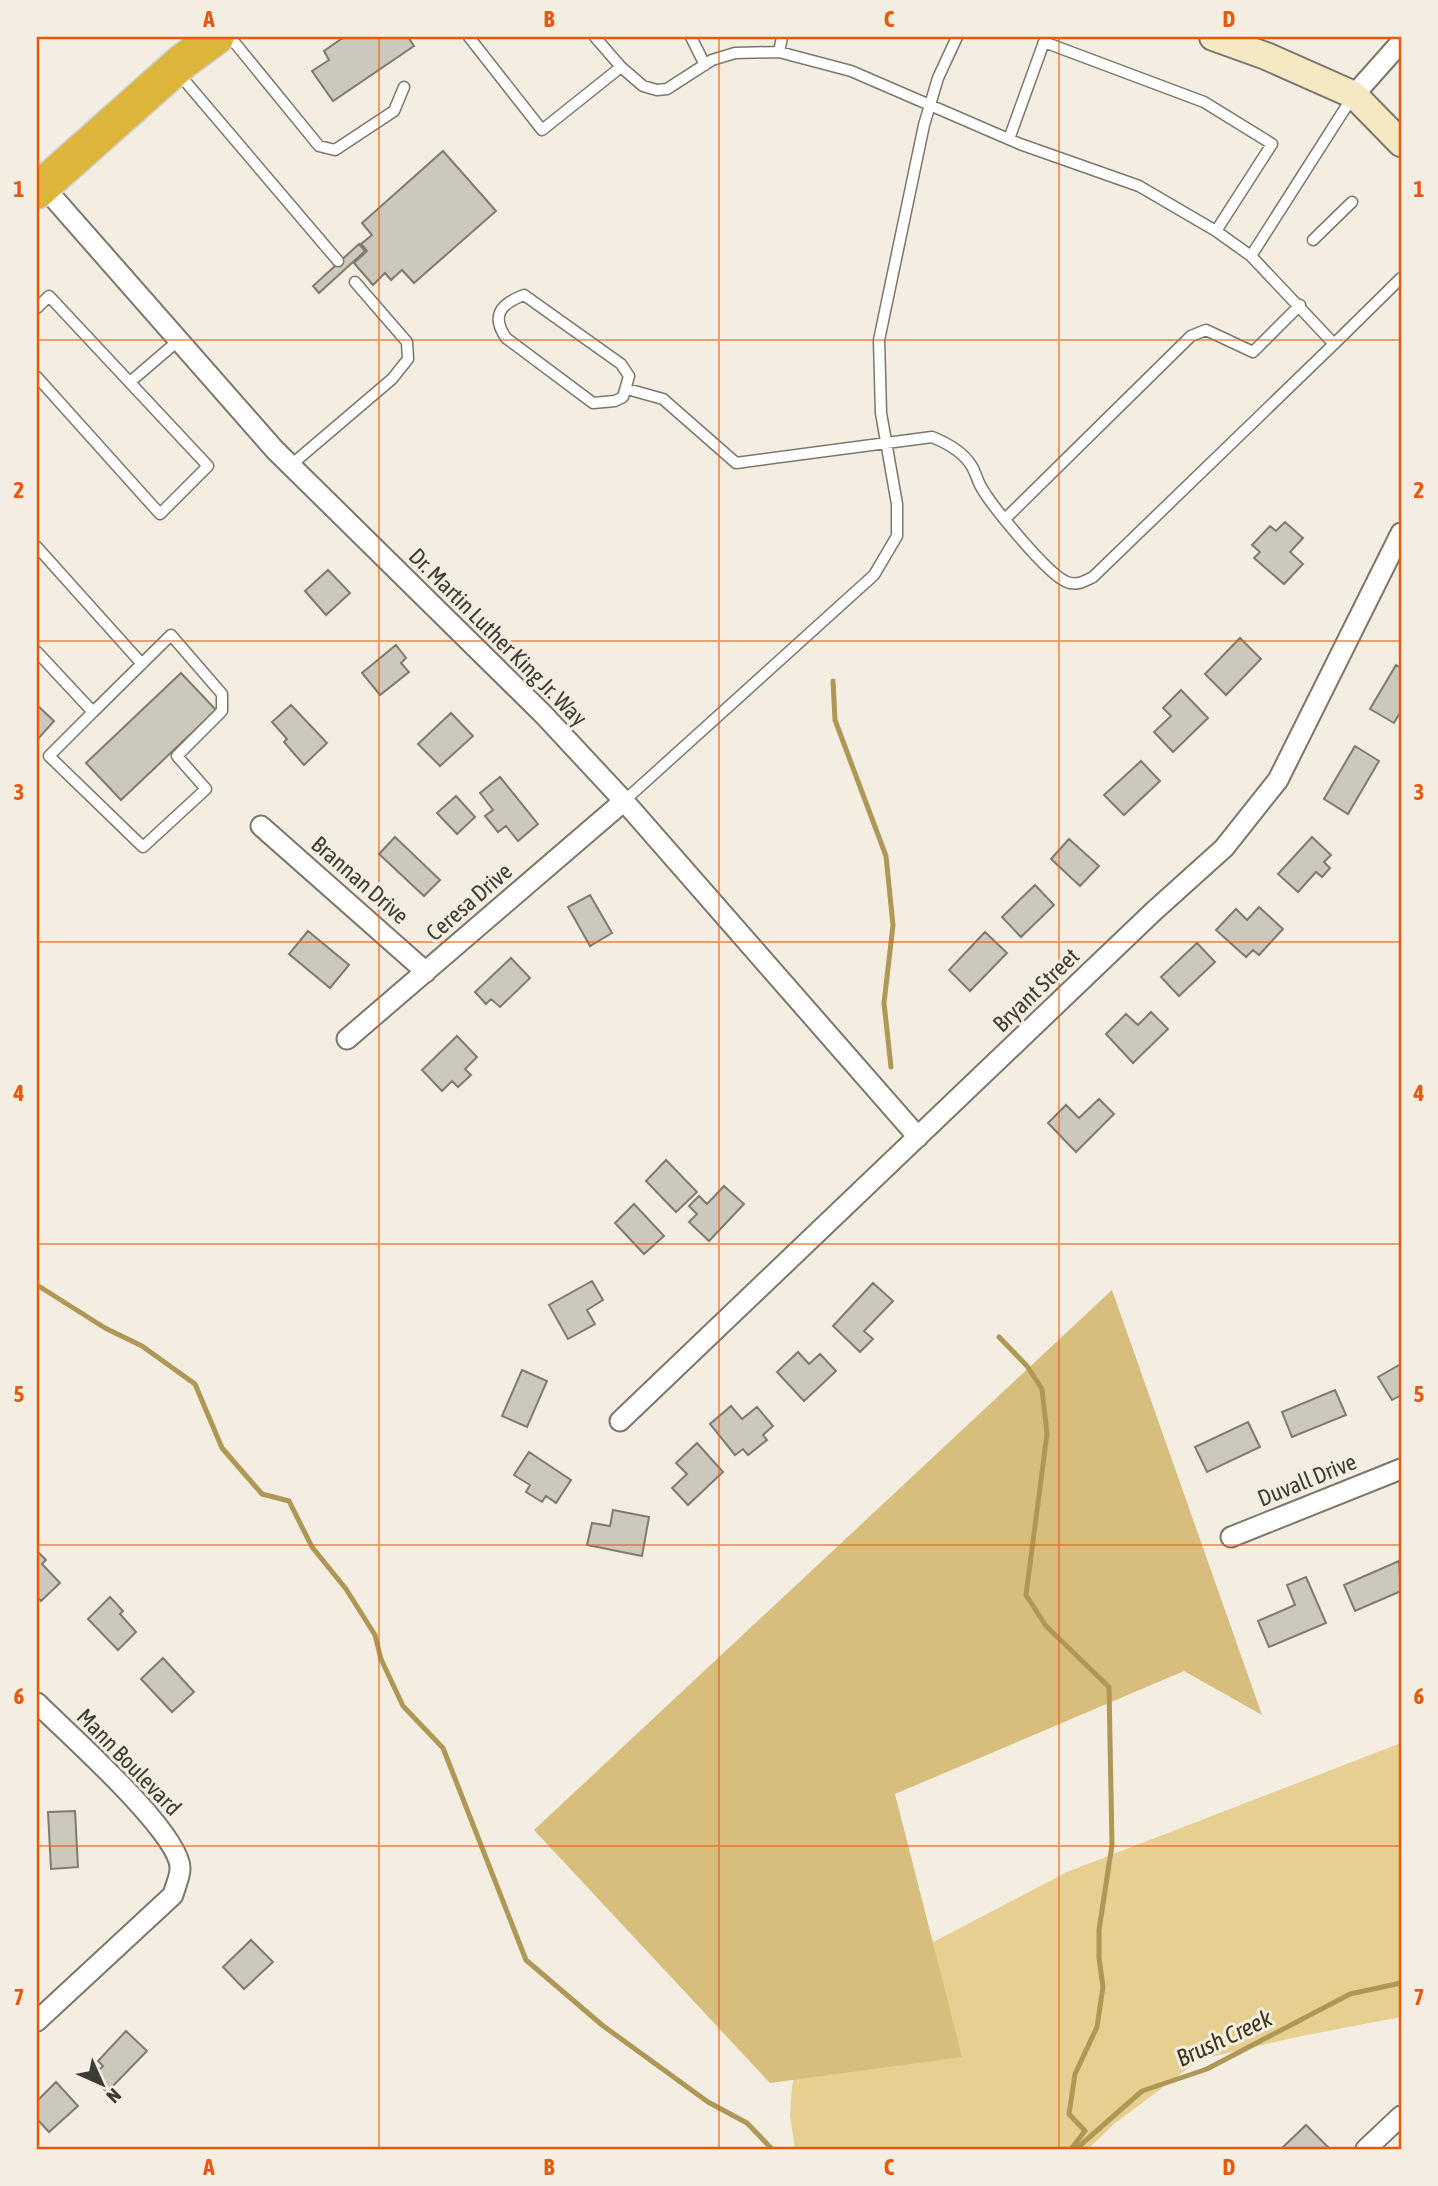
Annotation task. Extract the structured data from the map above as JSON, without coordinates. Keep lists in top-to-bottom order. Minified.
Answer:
{"streets":{"street":["Dr. Martin Luther King Jr. Way","Brannan Drive","Ceresa Drive","Bryant Street","Duvall Drive","Mann Boulevard"]},"crossings":[["Dr. Martin Luther King Jr. Way","Ceresa Drive"],["Dr. Martin Luther King Jr. Way","Bryant Street"],["Brannan Drive","Ceresa Drive"]],"water":["Brush Creek"],"north":"bottom right","grid":{"columns":["A","B","C","D"],"rows":["1","2","3","4","5","6","7"]}}
